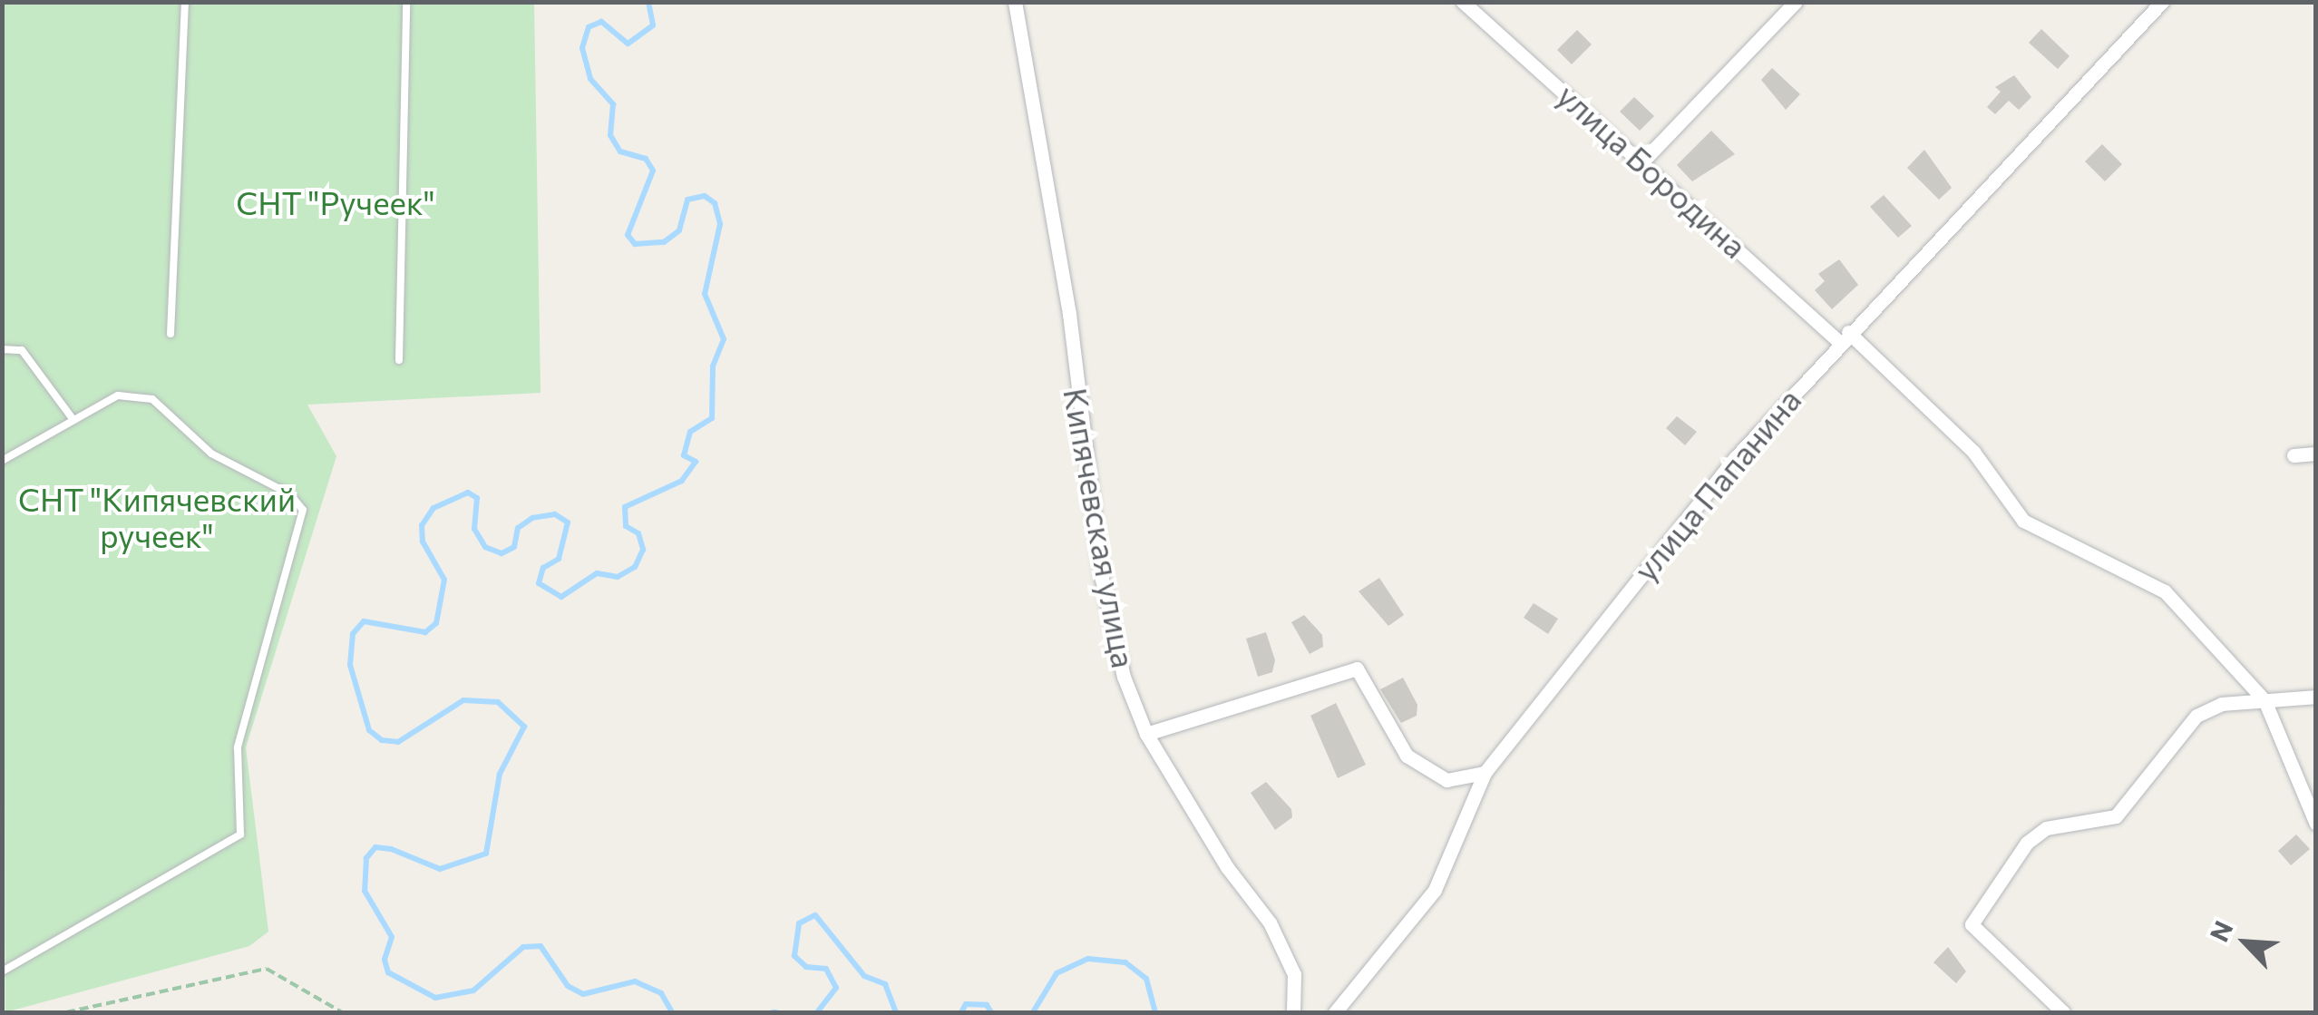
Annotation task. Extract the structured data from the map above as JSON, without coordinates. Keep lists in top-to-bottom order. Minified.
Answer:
{"streets":{"street":["улица Бородина","улица Папанина","Кипячевская улица"]},"crossings":[["улица Бородина","улица Папанина"]],"parks":["СНТ \"Ручеек\"","СНТ \"Кипячевский ручеек\""],"north":"top left"}
